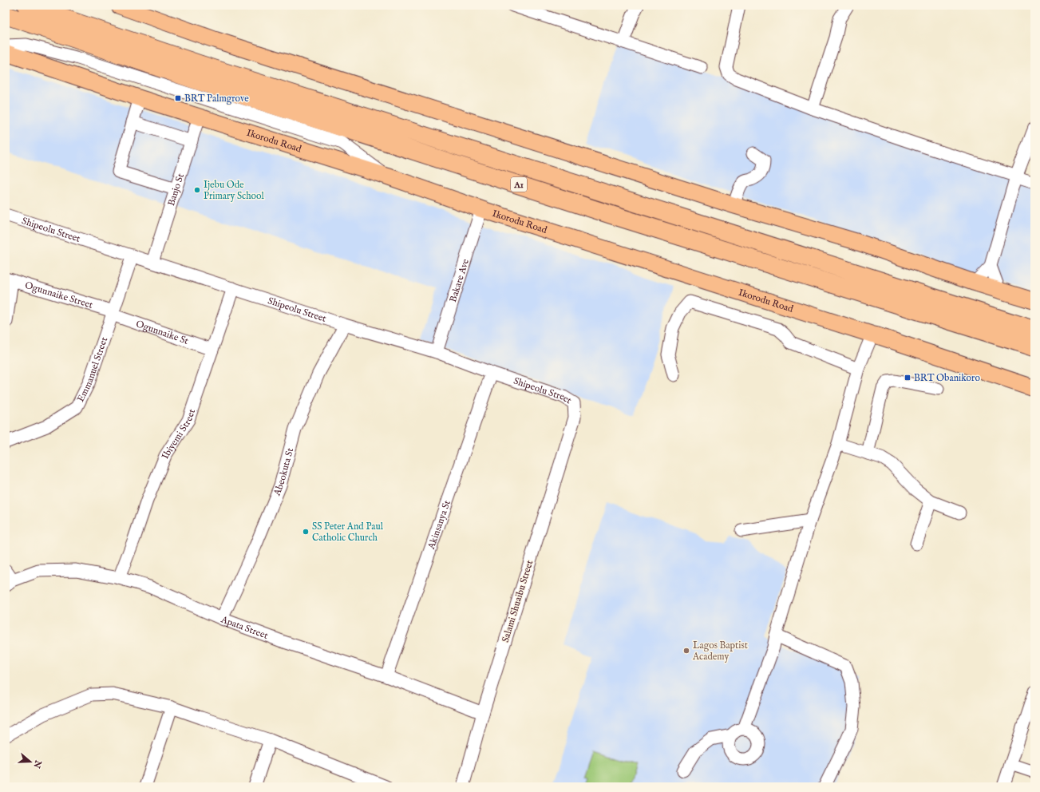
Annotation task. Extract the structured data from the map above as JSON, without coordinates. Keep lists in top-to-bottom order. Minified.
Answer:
{"streets":{"highway":["A1"],"main road":["Ikorodu Road"],"street":["Banjo St","Shipeolu Street","Bakare Ave","Ogunnaike Street","Ogunnaike St","Emmanuel Street","Ibiyemi Street","Abeokuta St","Akinsanya St","Salami Shuaibu Street","Apata Street"]},"crossings":[["Ikorodu Road","Banjo St"],["Ikorodu Road","Bakare Ave"],["Banjo St","Shipeolu Street"],["Shipeolu Street","Bakare Ave"],["Shipeolu Street","Emmanuel Street"],["Shipeolu Street","Ibiyemi Street"],["Shipeolu Street","Abeokuta St"],["Shipeolu Street","Akinsanya St"],["Shipeolu Street","Salami Shuaibu Street"],["Ogunnaike Street","Ogunnaike St"],["Ogunnaike Street","Emmanuel Street"],["Ogunnaike St","Emmanuel Street"],["Ogunnaike St","Ibiyemi Street"],["Ibiyemi Street","Apata Street"],["Abeokuta St","Apata Street"],["Akinsanya St","Apata Street"],["Salami Shuaibu Street","Apata Street"]],"places":{"transit":["BRT Palmgrove","BRT Obanikoro"],"other":["Ijebu Ode Primary School","SS Peter And Paul Catholic Church","Lagos Baptist Academy"]},"north":"right"}
